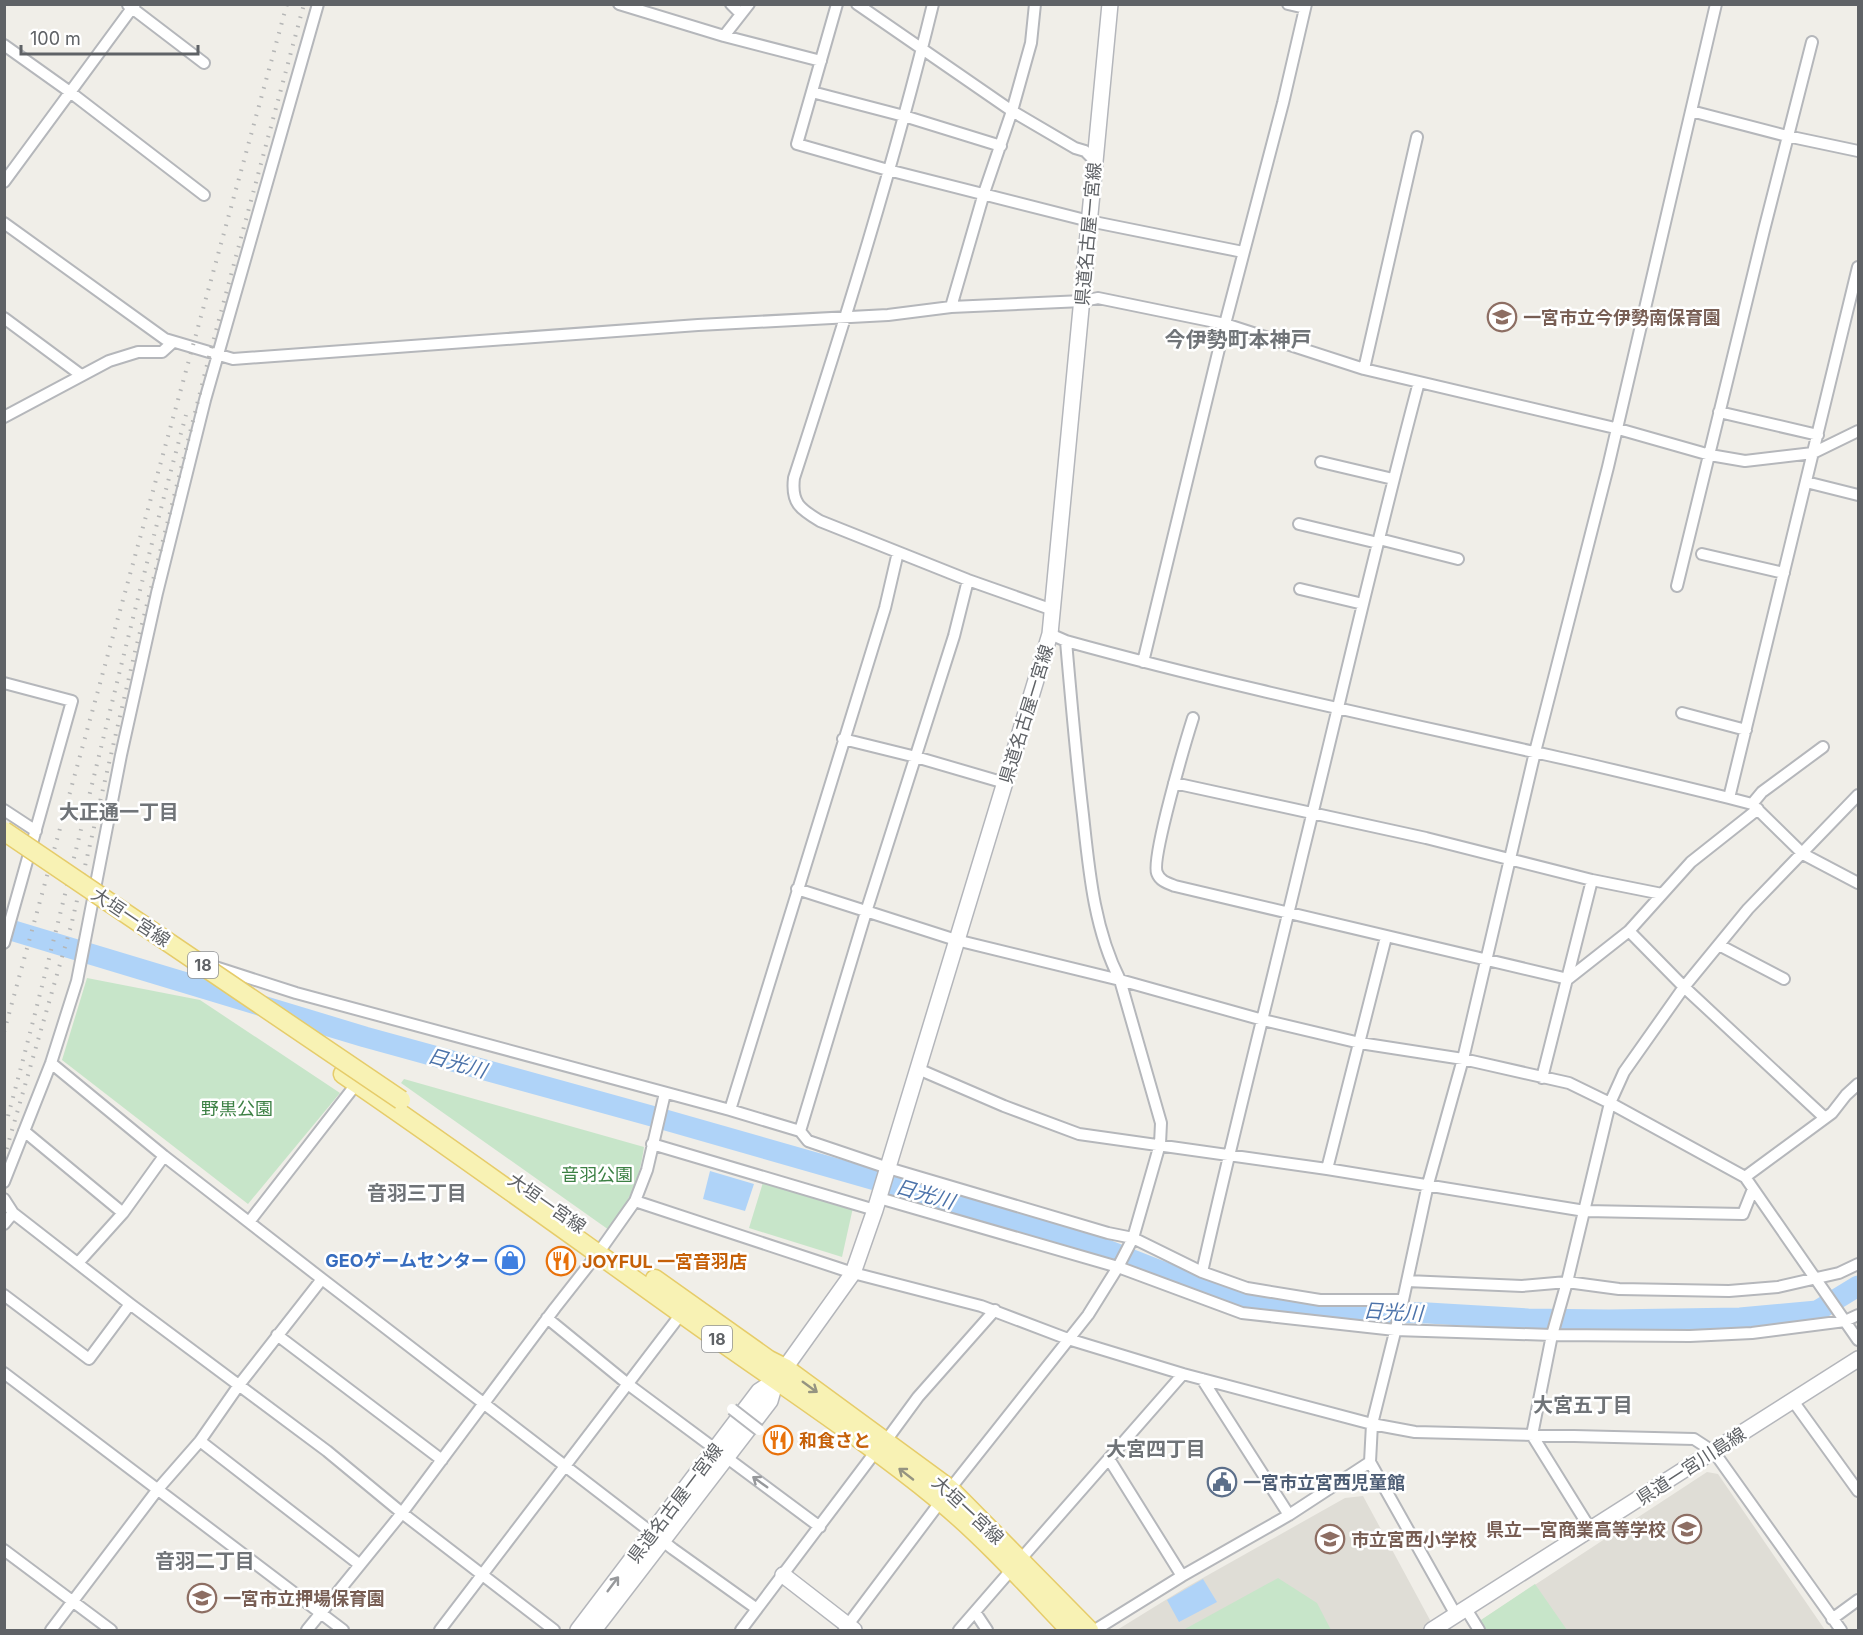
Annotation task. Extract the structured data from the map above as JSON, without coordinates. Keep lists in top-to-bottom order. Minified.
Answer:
{"streets":{"main road":["県道名古屋一宮線","大垣一宮線","18","県道一宮川島線"]},"crossings":[["県道名古屋一宮線","大垣一宮線"]],"districts":["今伊勢町本神戸","大正通一丁目","音羽三丁目","大宮五丁目","大宮四丁目","音羽二丁目"],"water":["日光川"],"parks":["野黒公園","音羽公園"],"places":{"school or university":["一宮市立今伊勢南保育園","県立一宮商業高等学校","市立宮西小学校","一宮市立押場保育園"],"shop":["GEOゲームセンター"],"restaurant":["JOYFUL 一宮音羽店","和食さと"],"public building":["一宮市立宮西児童館"]},"scale_bar":"100 m"}
